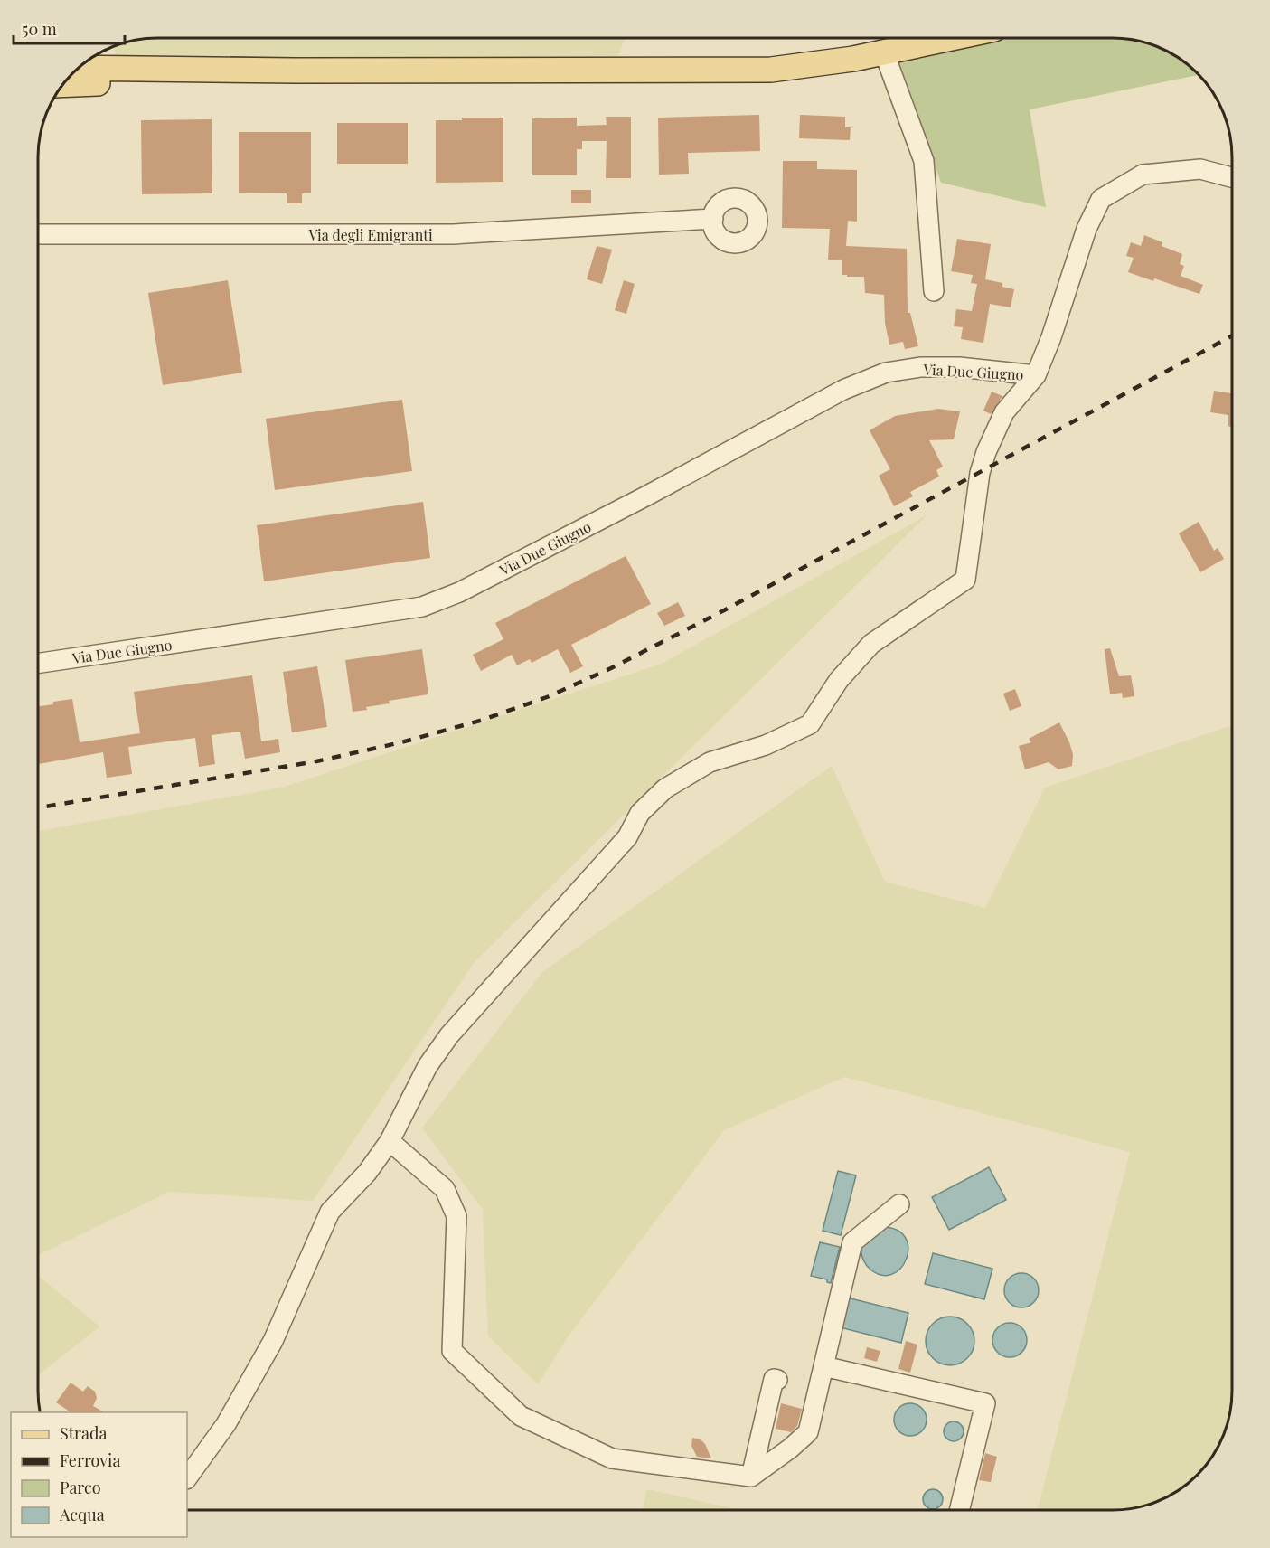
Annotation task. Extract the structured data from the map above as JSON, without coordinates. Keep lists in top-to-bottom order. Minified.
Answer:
{"streets":{"street":["Via degli Emigranti","Via Due Giugno"]},"legend":["Strada","Ferrovia","Parco","Acqua"],"scale_bar":"50 m"}
